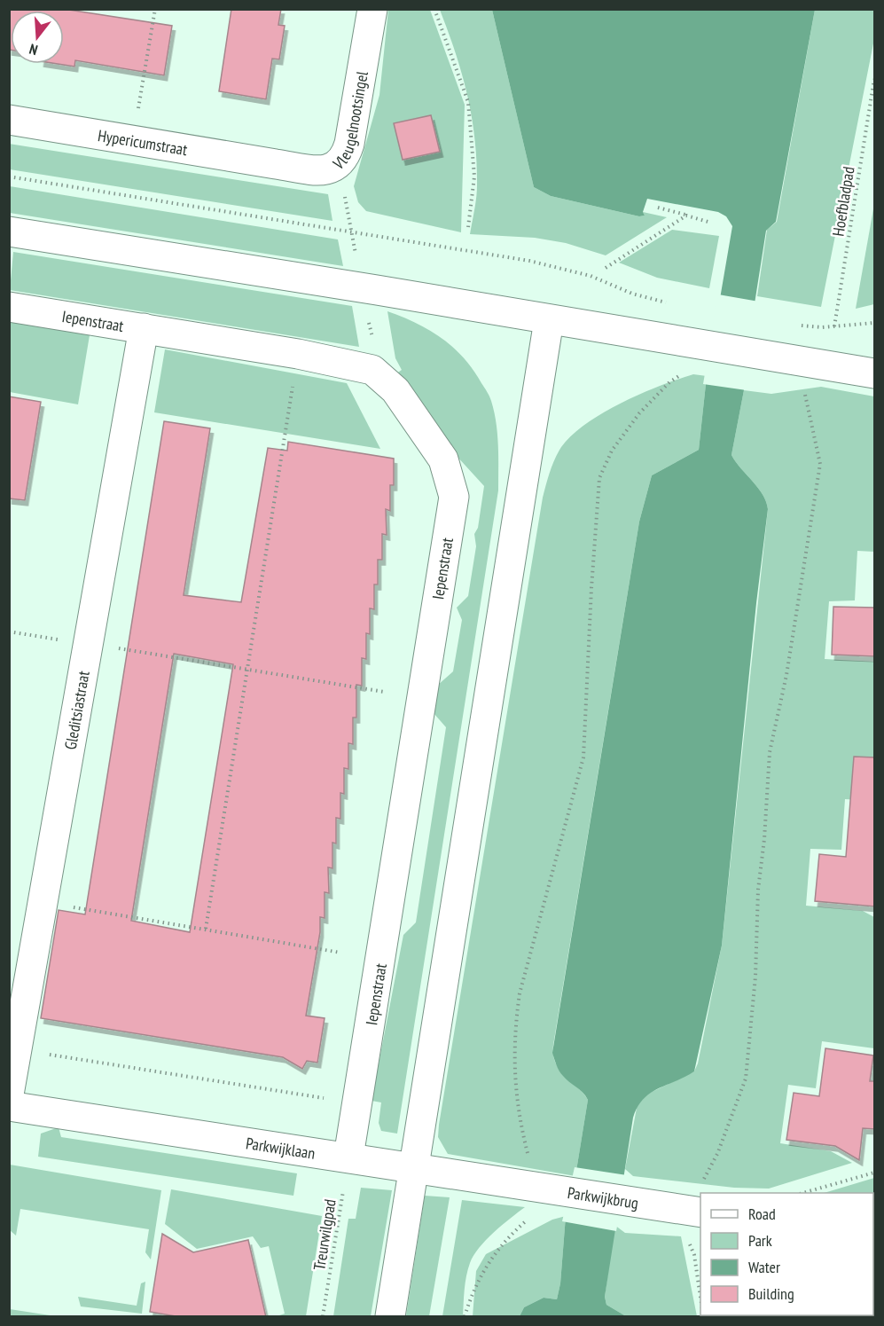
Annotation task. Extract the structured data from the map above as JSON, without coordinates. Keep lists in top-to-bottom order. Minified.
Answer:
{"streets":{"street":["Vleugelnootsingel","Hypericumstraat","Iepenstraat","Gleditsiastraat","Parkwijklaan","Parkwijkbrug"],"path":["Hoefbladpad","Treurwilgpad"]},"crossings":[["Vleugelnootsingel","Hypericumstraat"],["Iepenstraat","Gleditsiastraat"],["Iepenstraat","Parkwijklaan"],["Iepenstraat","Treurwilgpad"],["Parkwijklaan","Parkwijkbrug"],["Parkwijklaan","Treurwilgpad"]],"legend":["Road","Park","Water","Building"],"north":"bottom"}
